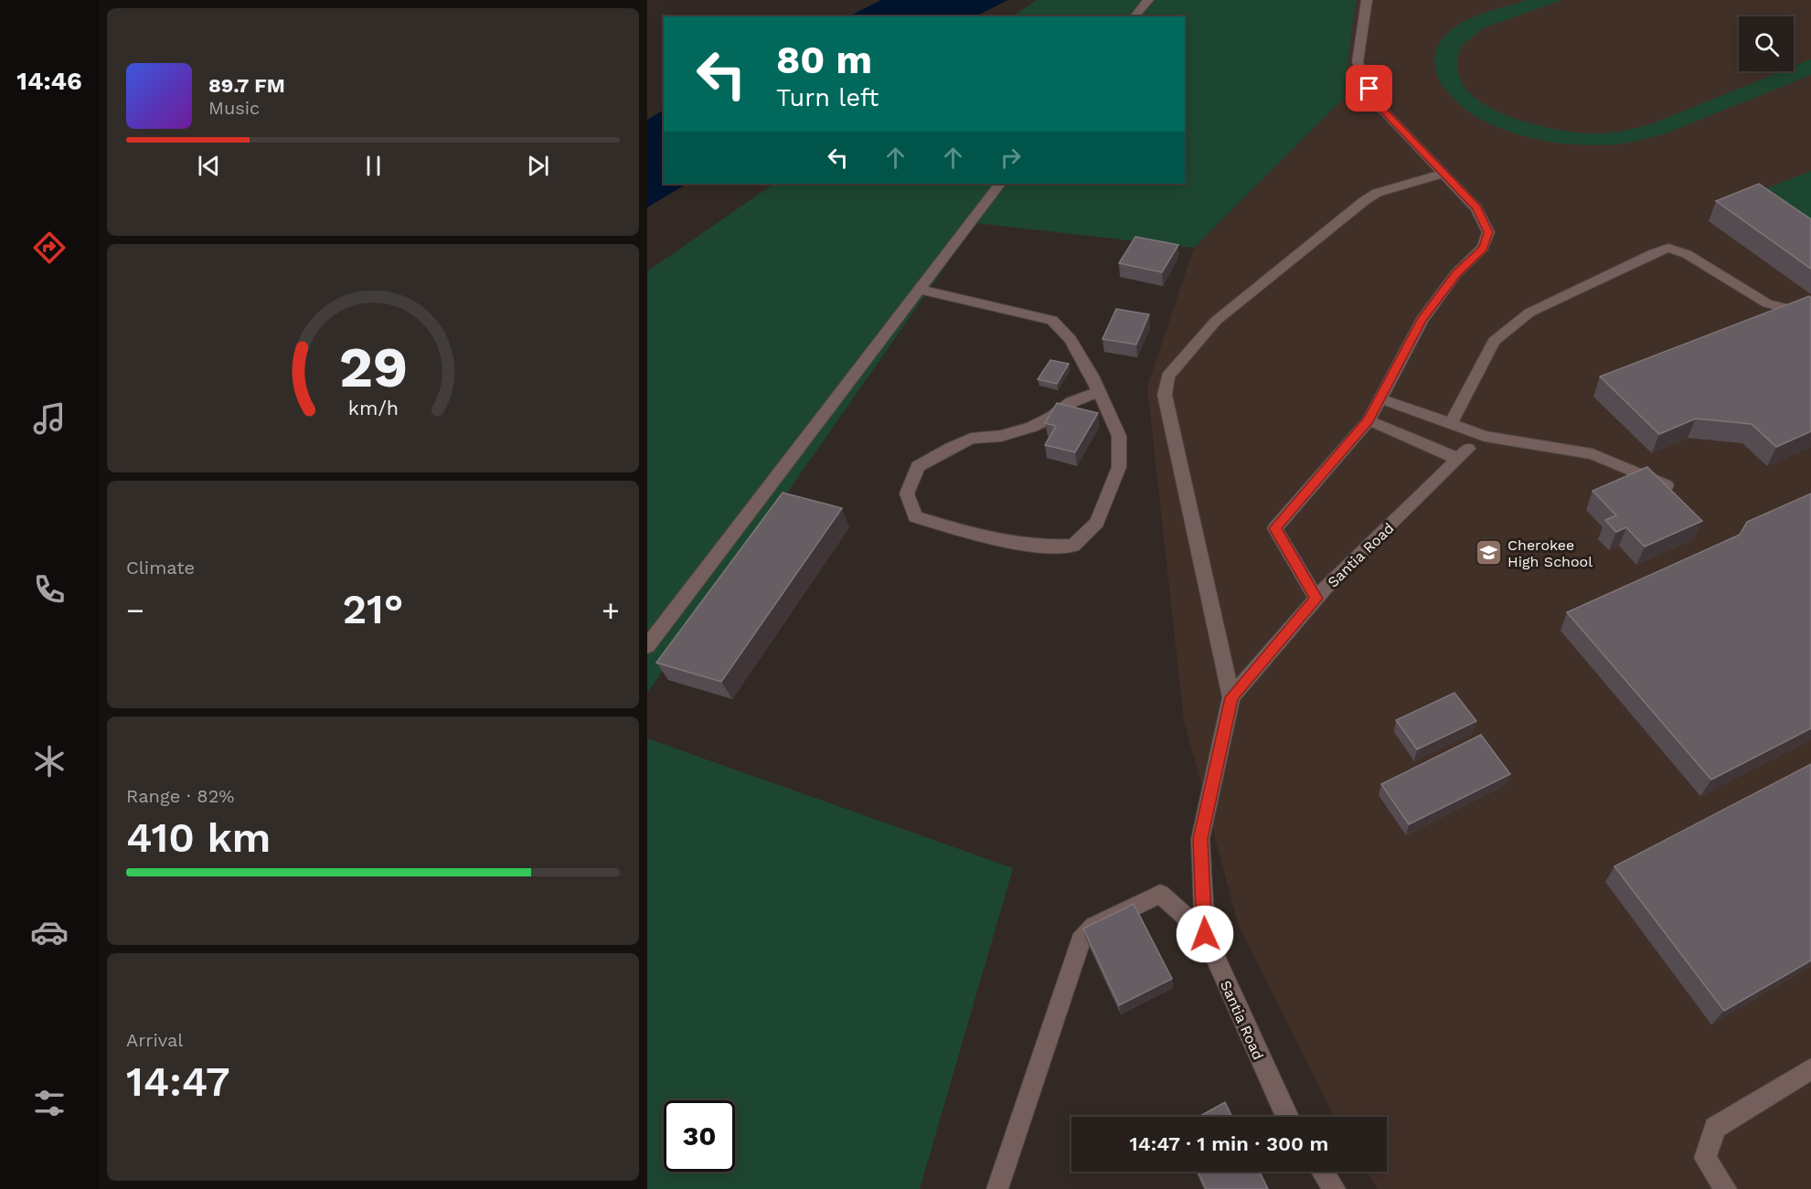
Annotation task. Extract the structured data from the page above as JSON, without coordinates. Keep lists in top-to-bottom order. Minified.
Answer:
{"streets":{"street":["Santia Road"]},"places":{"school or university":["Cherokee High School"]},"page":{"tabs":"14:46","turn":["80 m","Turn left"],"song":["89.7 FM","Music"],"tile":["Climate",["Range · 82%","410 km"],["Arrival","14:47"]],"heat":["−","21°","+"],"limit":"30","trip":"14:47 · 1 min · 300 m","gauge":["29","km/h"]}}
